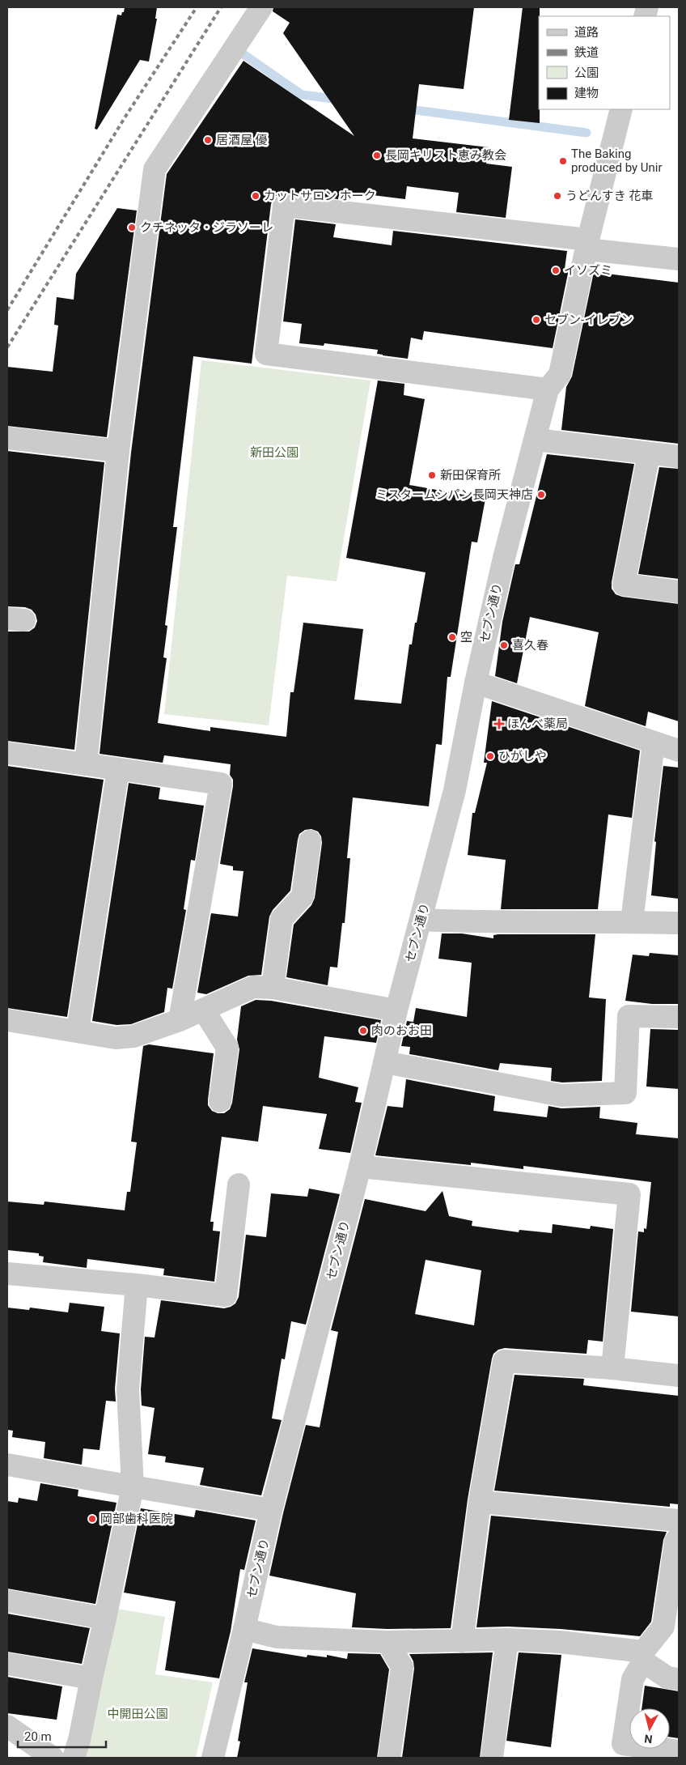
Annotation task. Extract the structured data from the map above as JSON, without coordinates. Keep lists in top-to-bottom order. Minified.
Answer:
{"streets":{"street":["セブン通り"]},"parks":["新田公園","中開田公園"],"places":{"other":["居酒屋 優","長岡キリスト恵み教会","The Baking produced by Unir","カットサロン ホーク","うどんすき 花車","クチネッタ・ジラソーレ","イソズミ","セブン-イレブン","新田保育所","ミスタームシパン長岡天神店","空","喜久春","ひがしや","肉のおお田","岡部歯科医院"],"health":["ほんべ薬局"]},"legend":["道路","鉄道","公園","建物"],"scale_bar":"20 m","north":"bottom"}
